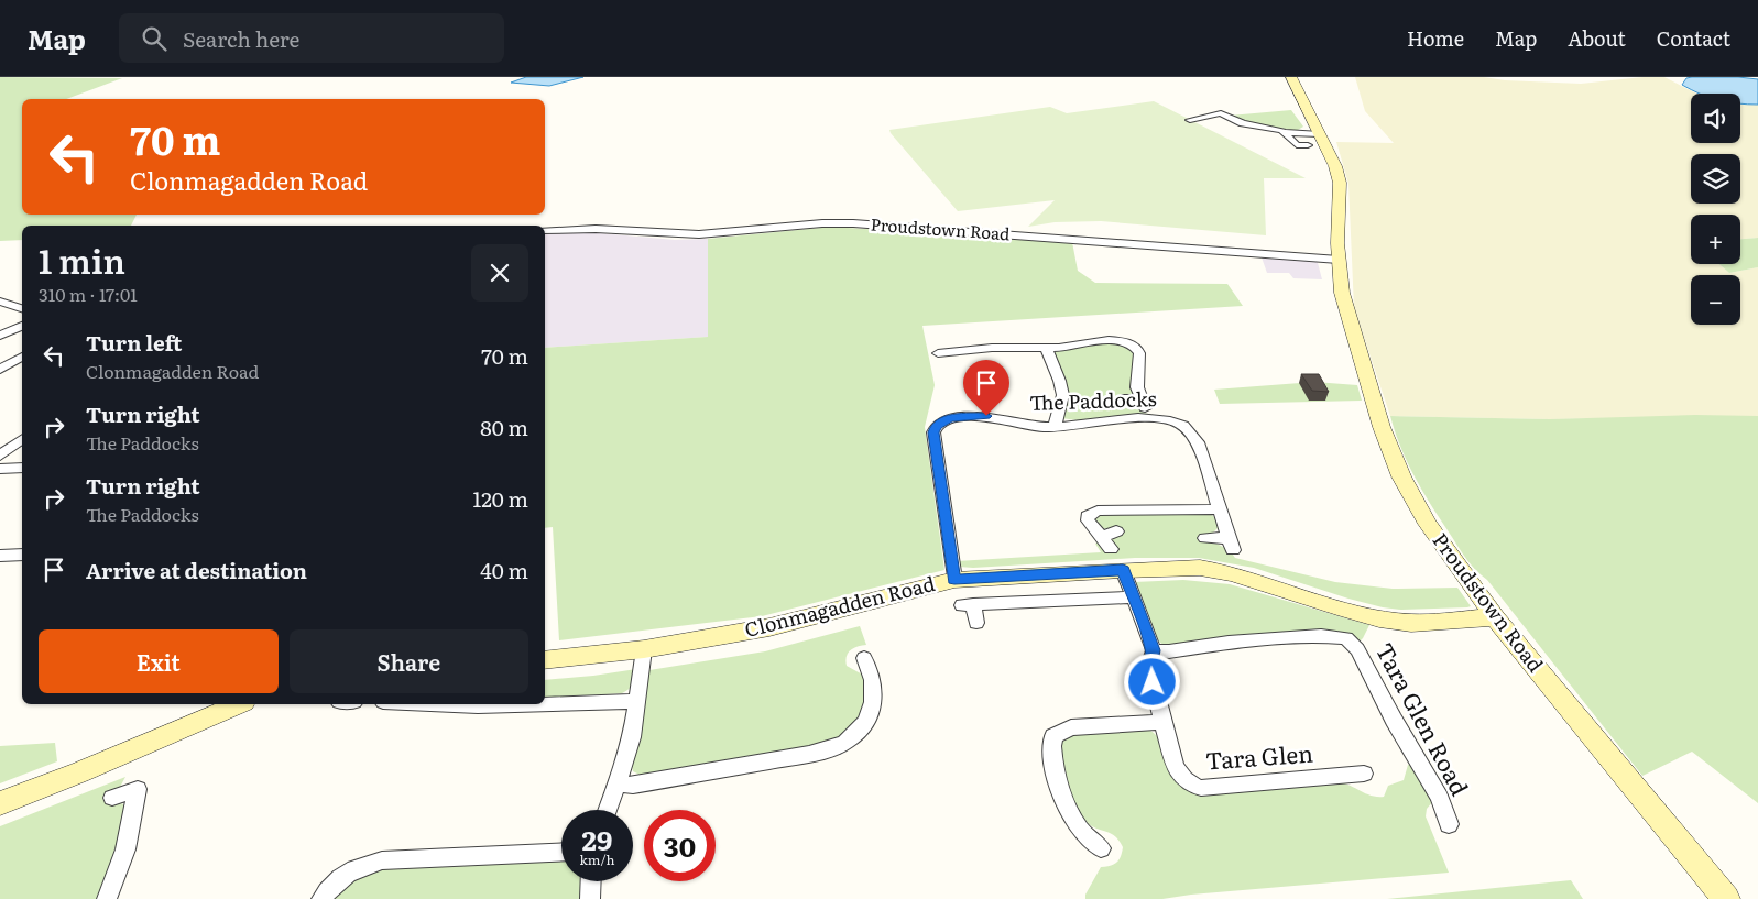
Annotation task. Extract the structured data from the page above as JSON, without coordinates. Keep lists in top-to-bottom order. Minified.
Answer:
{"streets":{"main road":["Proudstown Road","Clonmagadden Road"],"street":["The Paddocks","Tara Glen Road","Tara Glen"]},"crossings":[["Proudstown Road","Clonmagadden Road"],["The Paddocks","Clonmagadden Road"],["Clonmagadden Road","Tara Glen"],["Tara Glen Road","Tara Glen"]],"page":{"header":"Map","search":"Search here","nav":["Home","Map","About","Contact"],"map_buttons":["+","−"],"turn":["70 m","Clonmagadden Road"],"heading":["1 min","310 m · 17:01"],"list":[{"name":"Turn left","note":"Clonmagadden Road","value":"70 m"},{"name":"Turn right","note":"The Paddocks","value":"80 m"},{"name":"Turn right","note":"The Paddocks","value":"120 m"},{"name":"Arrive at destination","value":"40 m"}],"buttons":["Exit","Share"],"speed":"29 km/h","limit":"30"}}
